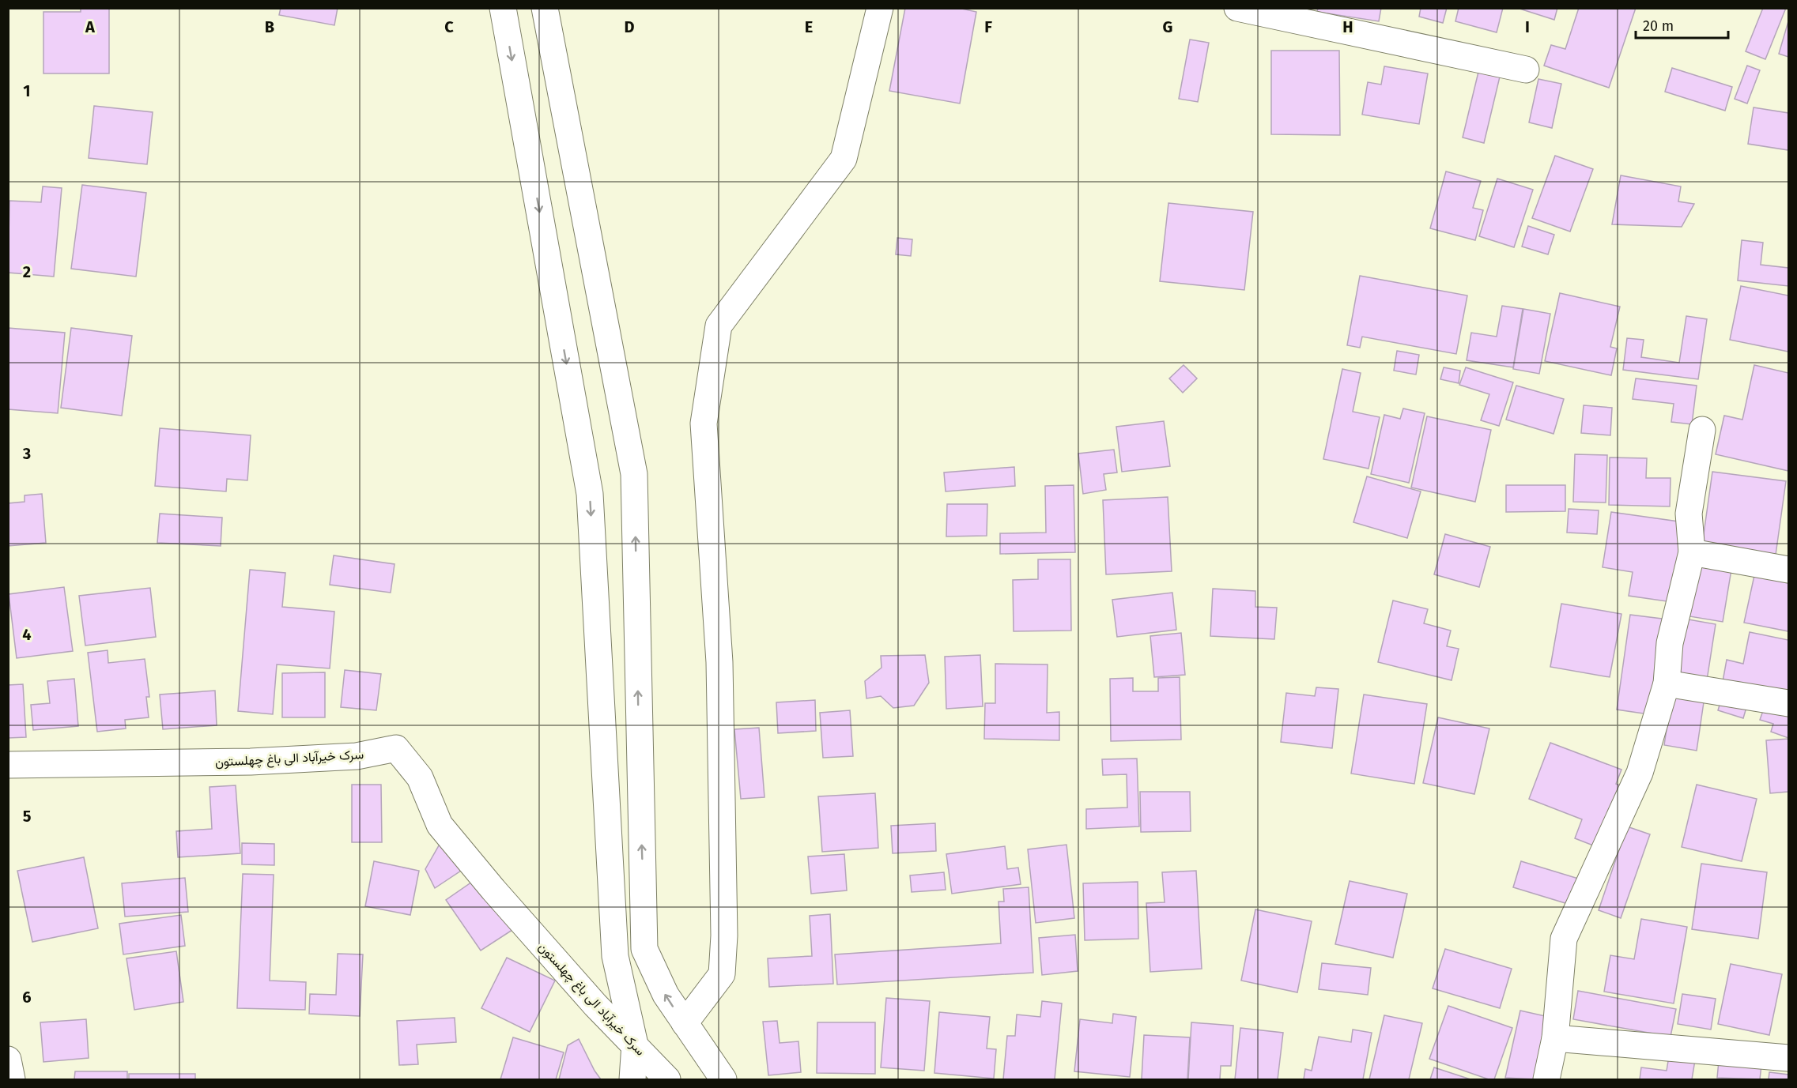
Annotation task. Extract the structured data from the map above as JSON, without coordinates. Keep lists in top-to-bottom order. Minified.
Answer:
{"streets":{"street":["سرک خیرآباد الی باغ چهلستون"]},"scale_bar":"20 m","grid":{"columns":["A","B","C","D","E","F","G","H","I"],"rows":["1","2","3","4","5","6"]}}
